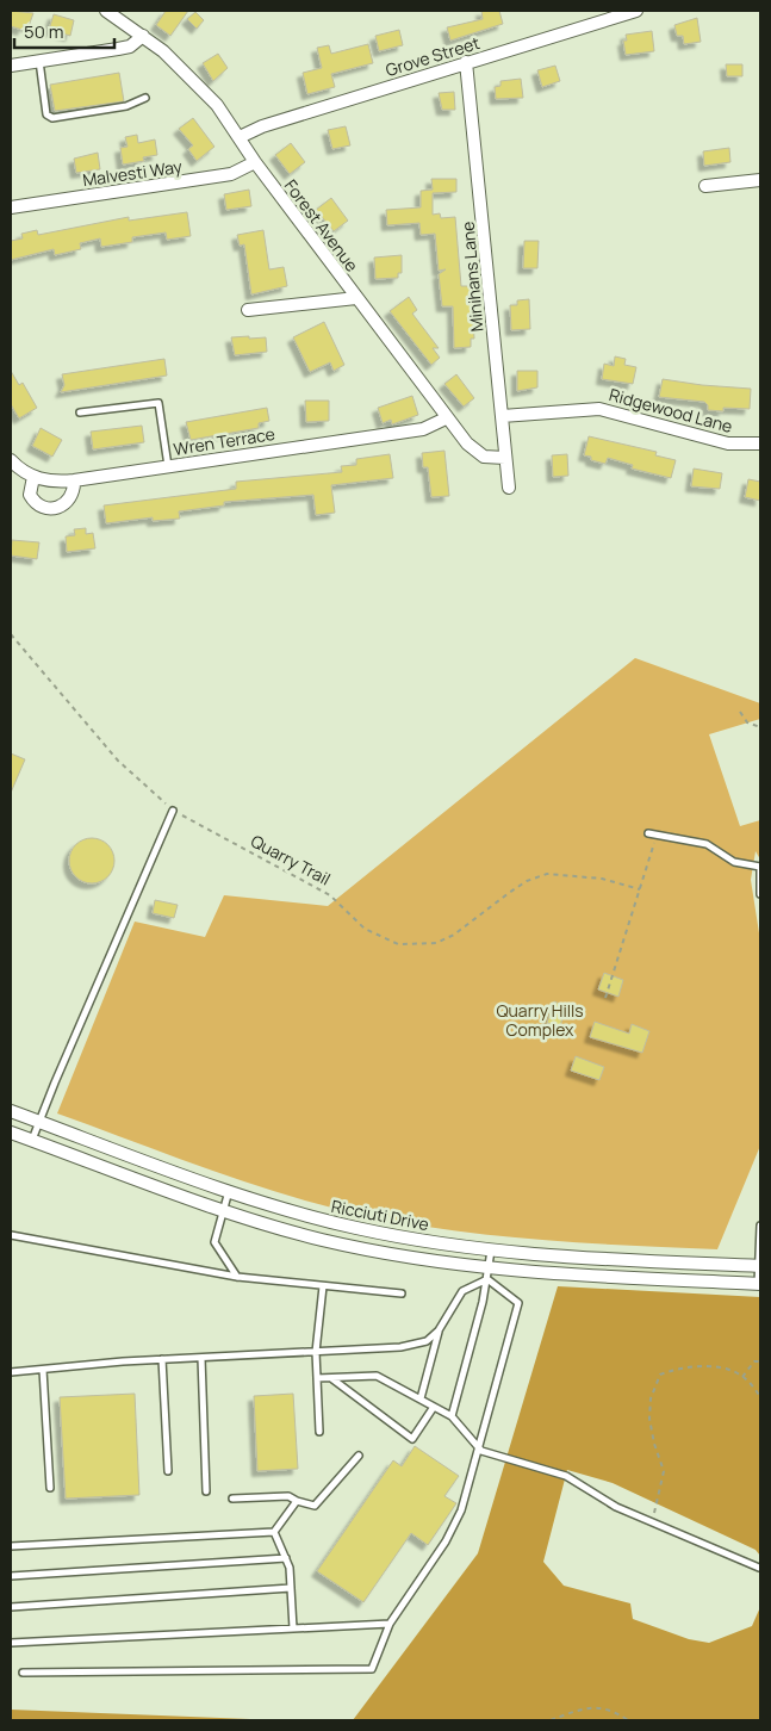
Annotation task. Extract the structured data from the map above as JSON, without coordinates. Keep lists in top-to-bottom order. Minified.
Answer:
{"streets":{"street":["Grove Street","Malvesti Way","Forest Avenue","Minihans Lane","Ridgewood Lane","Wren Terrace","Ricciuti Drive"],"path":["Quarry Trail"]},"crossings":[["Grove Street","Forest Avenue"],["Grove Street","Minihans Lane"],["Malvesti Way","Forest Avenue"],["Forest Avenue","Minihans Lane"],["Forest Avenue","Wren Terrace"],["Minihans Lane","Ridgewood Lane"]],"parks":["Quarry Hills Complex"],"scale_bar":"50 m"}
